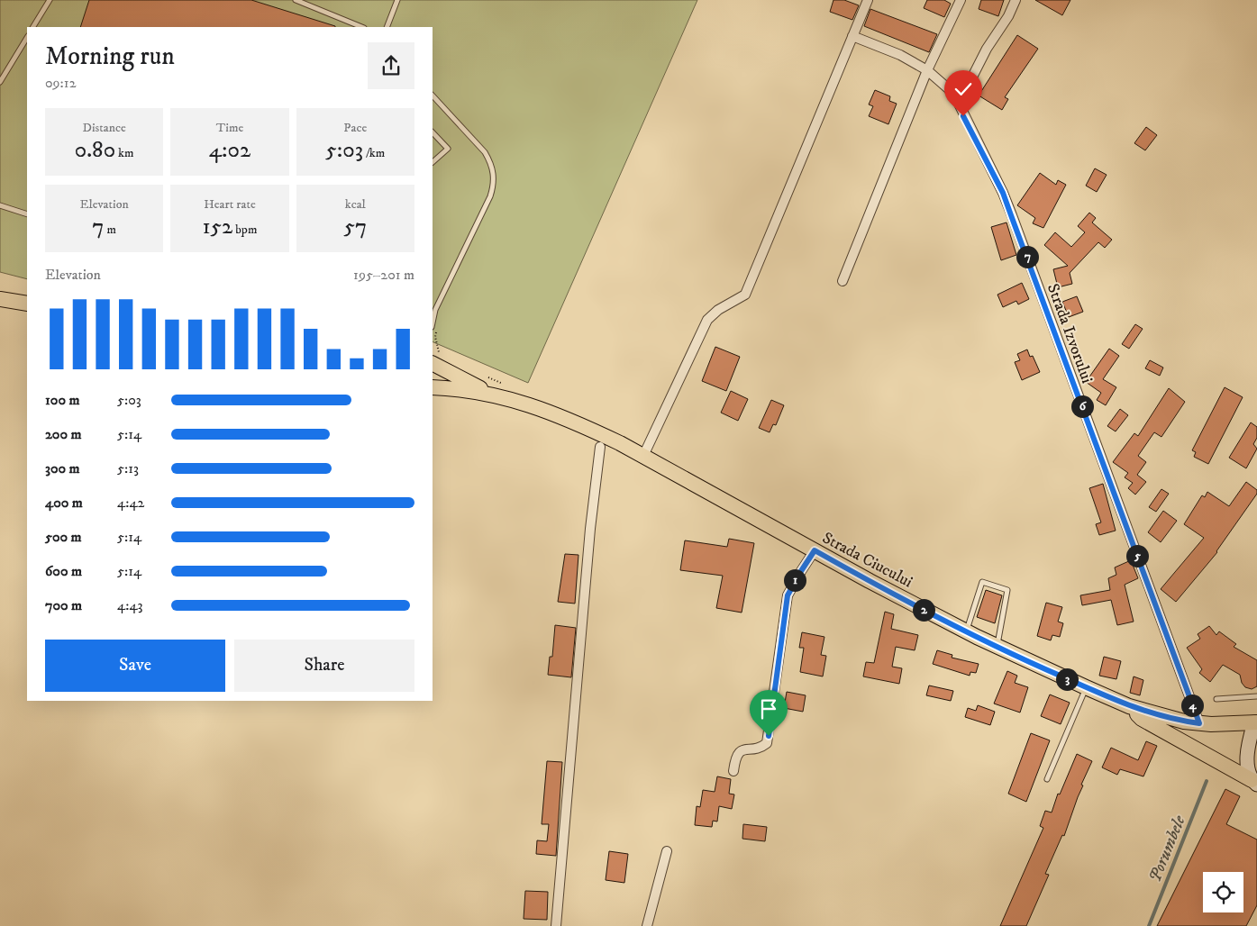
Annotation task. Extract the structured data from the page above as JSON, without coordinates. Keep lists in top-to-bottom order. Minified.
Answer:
{"streets":{"main road":["Strada Ciucului"],"street":["Strada Izvorului"]},"water":["Porumbele"],"page":{"heading":["Morning run","09:12"],"stats":[["Distance","0.80 km"],["Time","4:02"],["Pace","5:03 /km"],["Elevation","7 m"],["Heart rate","152 bpm"],["kcal","57"]],"pins":["7","6","5","1","2","3","4"],"chart":["Elevation","195–201 m"],"list":[{"name":"100 m","note":"5:03"},{"name":"200 m","note":"5:14"},{"name":"300 m","note":"5:13"},{"name":"400 m","note":"4:42"},{"name":"500 m","note":"5:14"},{"name":"600 m","note":"5:14"},{"name":"700 m","note":"4:43"}],"buttons":["Save","Share"]}}
